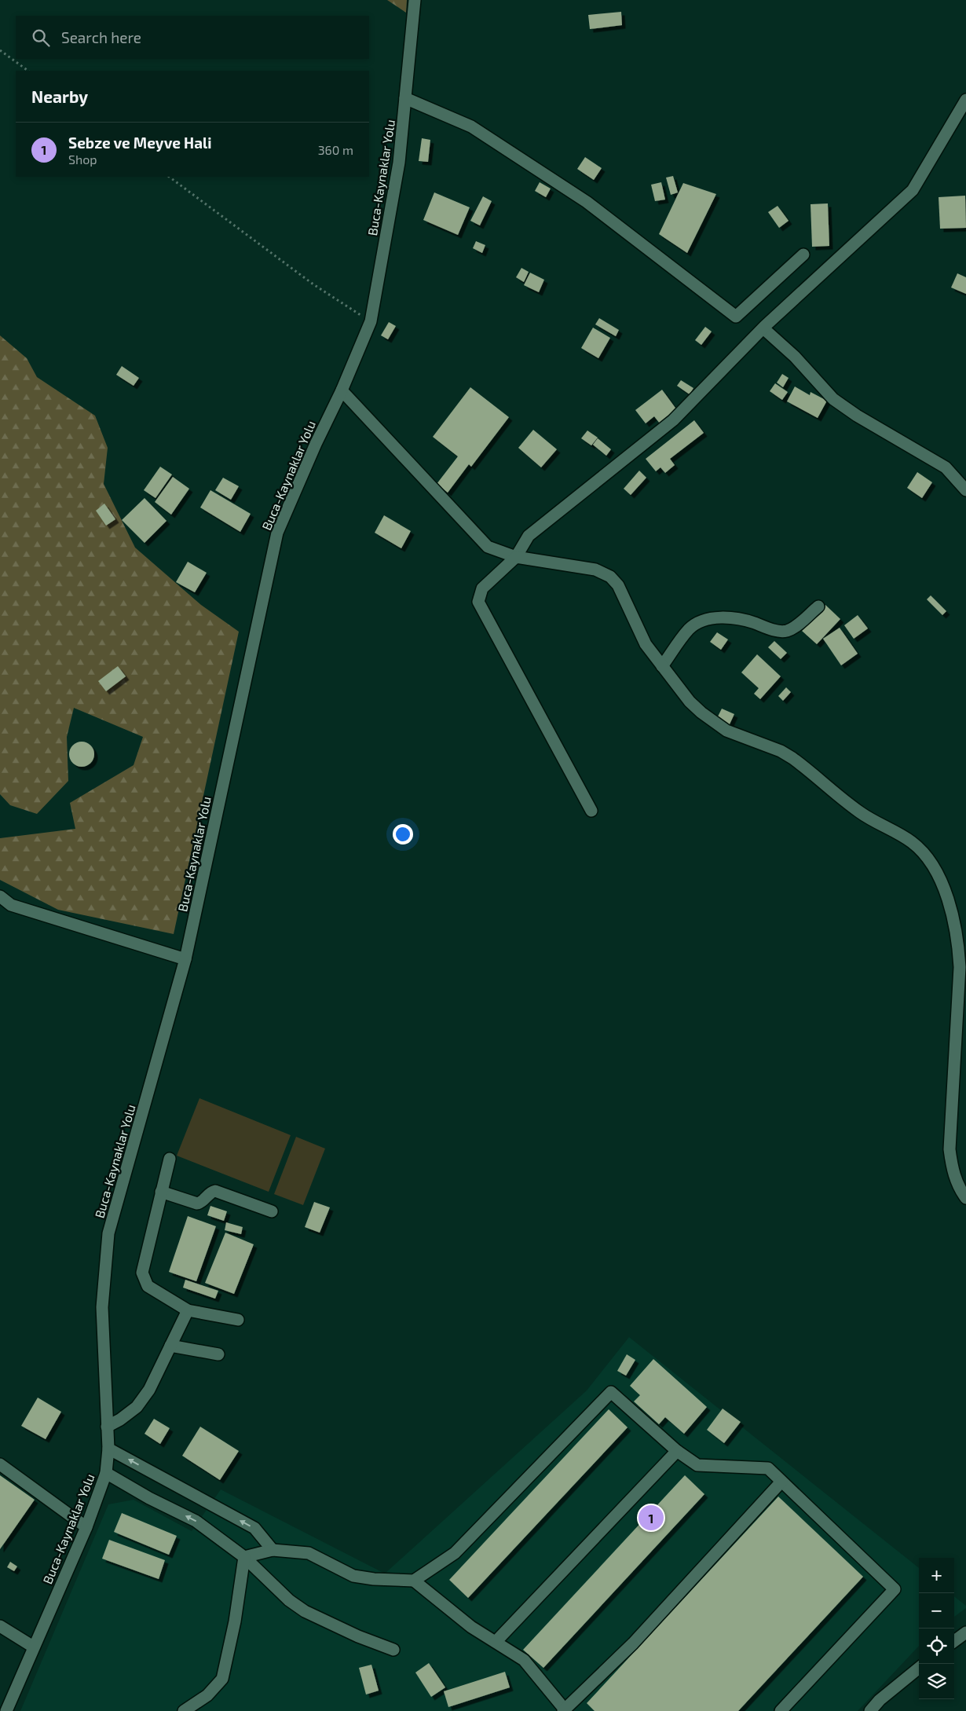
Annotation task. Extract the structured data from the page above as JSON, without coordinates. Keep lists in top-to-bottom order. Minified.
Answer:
{"streets":{"street":["Buca-Kaynaklar Yolu"]},"page":{"search":"Search here","heading":"Nearby","list":[{"mark":"1","name":"Sebze ve Meyve Hali","note":"Shop","value":"360 m"}],"pins":"1","map_buttons":["+","−"]}}
